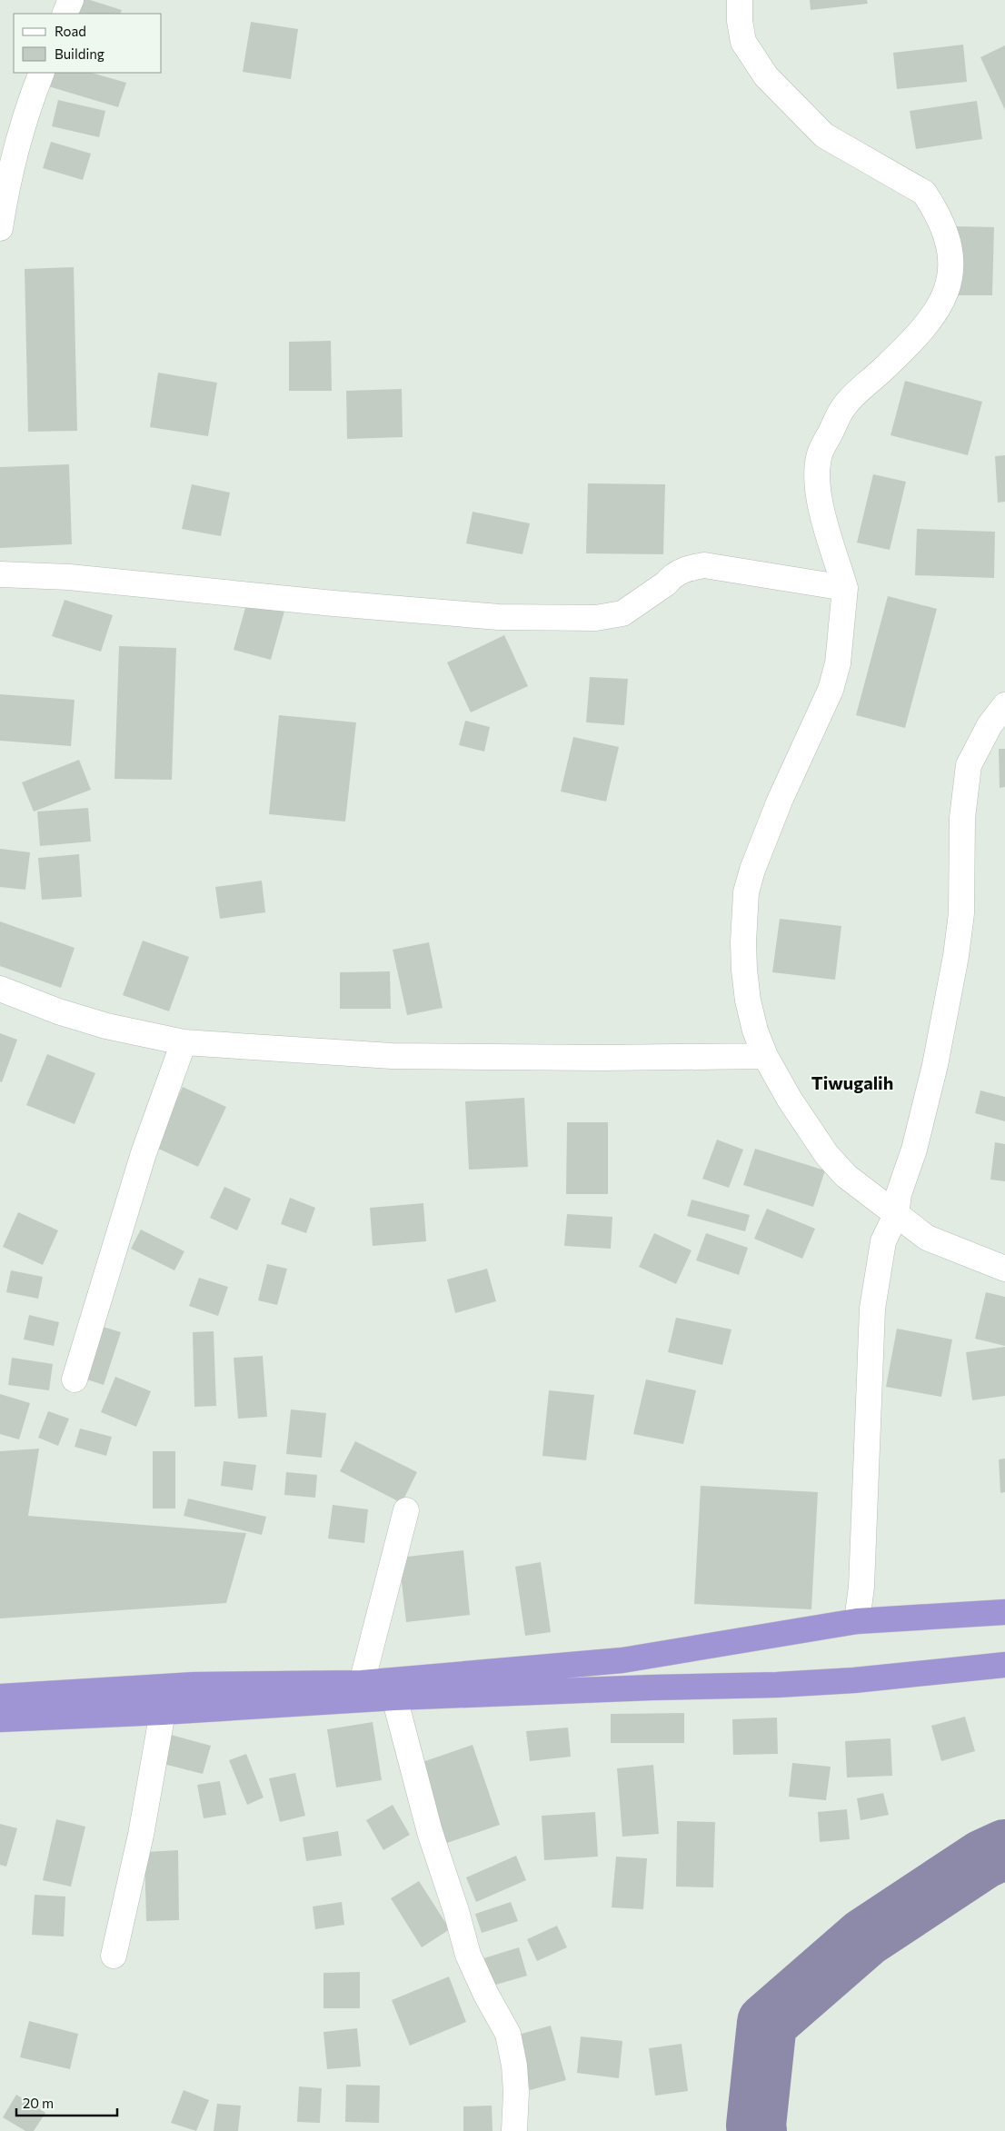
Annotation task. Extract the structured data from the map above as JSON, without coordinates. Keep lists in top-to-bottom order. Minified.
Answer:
{"districts":["Tiwugalih"],"legend":["Road","Building"],"scale_bar":"20 m"}
